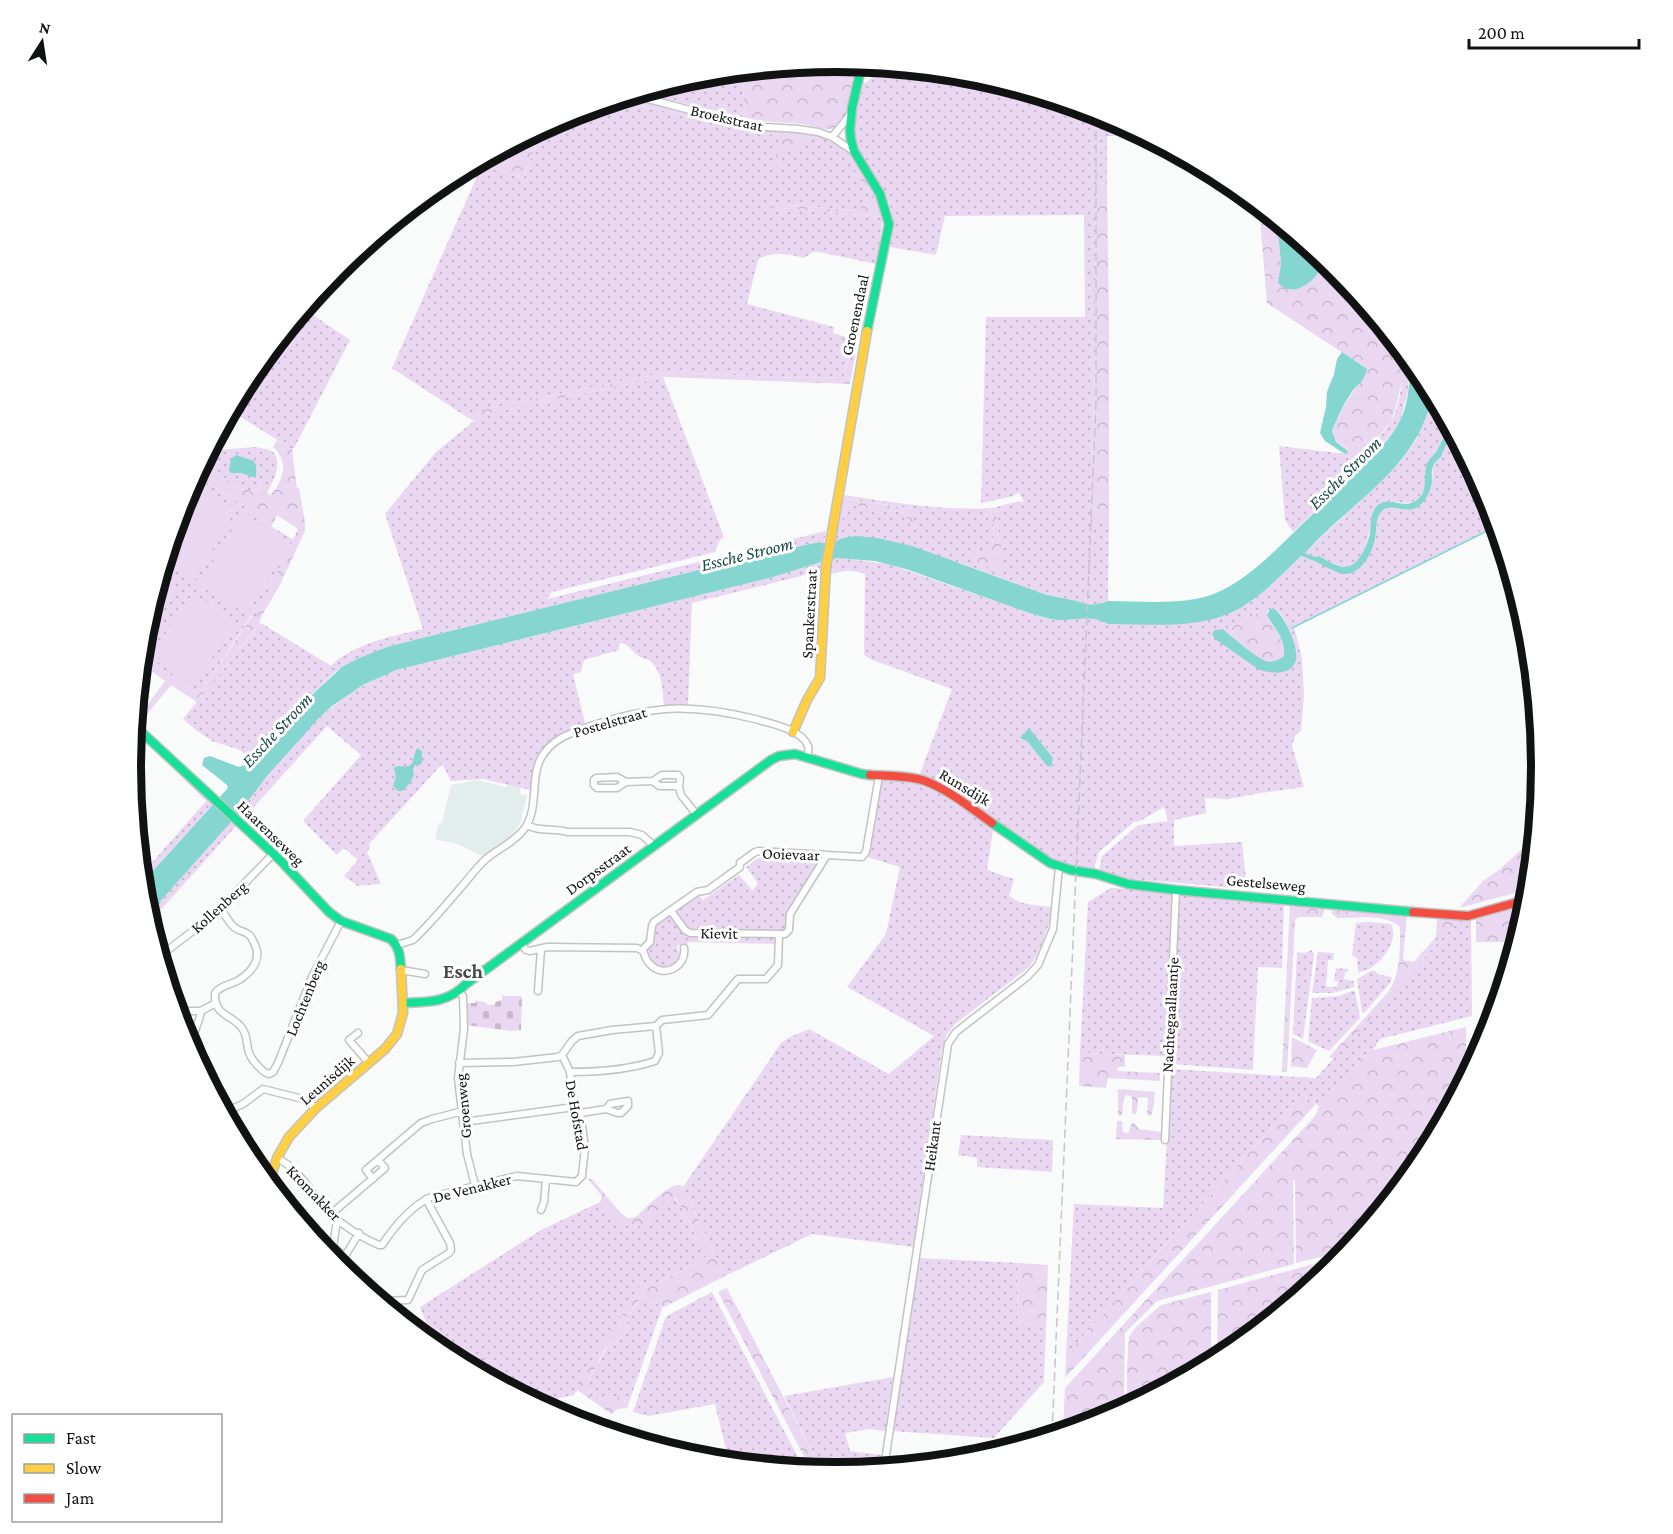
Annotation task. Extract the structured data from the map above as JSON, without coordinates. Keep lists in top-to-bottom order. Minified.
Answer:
{"streets":{"street":["Broekstraat","Groenendaal","Spankerstraat","Postelstraat","Runsdijk","Haarenseweg","Ooievaar","Dorpsstraat","Gestelseweg","Kollenberg","Kievit","Lochtenberg","Nachtegaallaantje","Leunisdijk","Groenweg","De Hofstad","Heikant","De Venakker","Kromakker"]},"crossings":[["Broekstraat","Groenendaal"],["Groenendaal","Spankerstraat"],["Spankerstraat","Postelstraat"],["Postelstraat","Haarenseweg"],["Runsdijk","Ooievaar"],["Runsdijk","Dorpsstraat"],["Runsdijk","Gestelseweg"],["Runsdijk","Heikant"],["Haarenseweg","Kollenberg"],["Haarenseweg","Lochtenberg"],["Ooievaar","Kievit"],["Dorpsstraat","Leunisdijk"],["Dorpsstraat","Groenweg"],["Gestelseweg","Nachtegaallaantje"],["Gestelseweg","Heikant"],["Leunisdijk","Kromakker"],["Groenweg","De Venakker"],["De Hofstad","De Venakker"],["De Venakker","Kromakker"]],"districts":["Esch"],"water":["Essche Stroom"],"legend":["Fast","Slow","Jam"],"scale_bar":"200 m","north":"top"}
